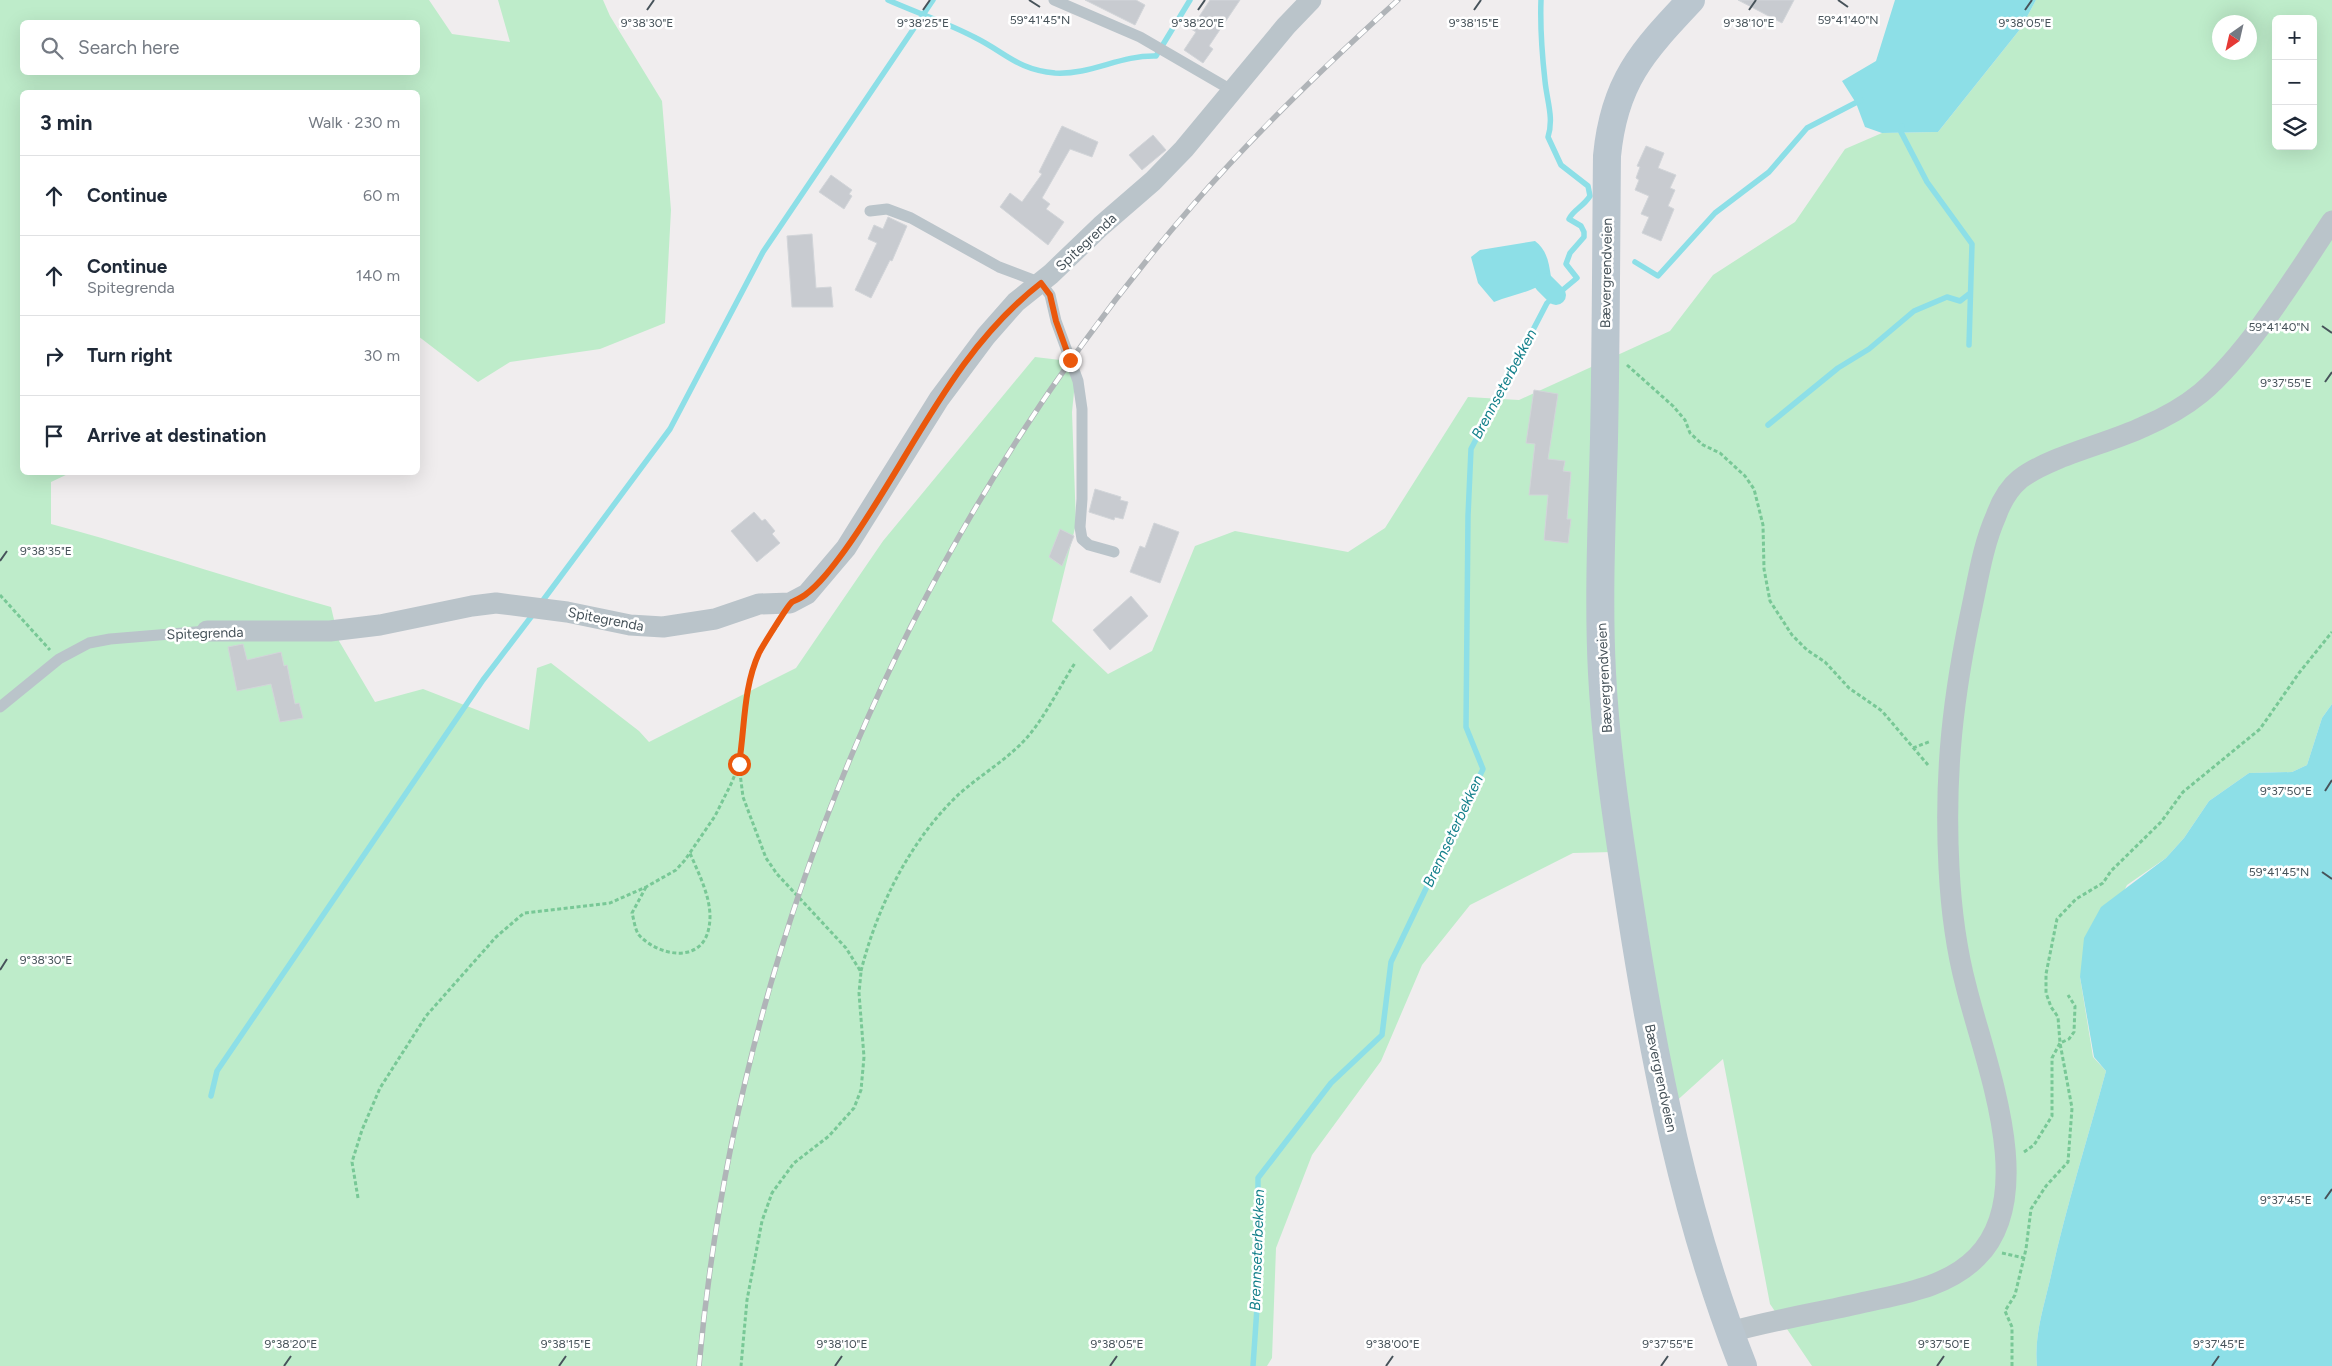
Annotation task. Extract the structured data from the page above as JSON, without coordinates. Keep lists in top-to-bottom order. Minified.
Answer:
{"streets":{"main road":["Bævergrendveien"],"street":["Spitegrenda"]},"water":["Brennseterbekken"],"north":"bottom left","page":{"map_buttons":["+","−"],"search":"Search here","heading":["3 min","Walk · 230 m"],"list":[["Continue","60 m"],["Continue","Spitegrenda","140 m"],["Turn right","30 m"],"Arrive at destination"]},"coordinates":["59°41'45\"N","59°41'40\"N","9°38'30\"E","9°38'25\"E","9°38'20\"E","9°38'15\"E","9°38'10\"E","9°38'05\"E","9°37'55\"E","9°38'35\"E","9°37'50\"E","9°37'45\"E","9°38'00\"E"]}
